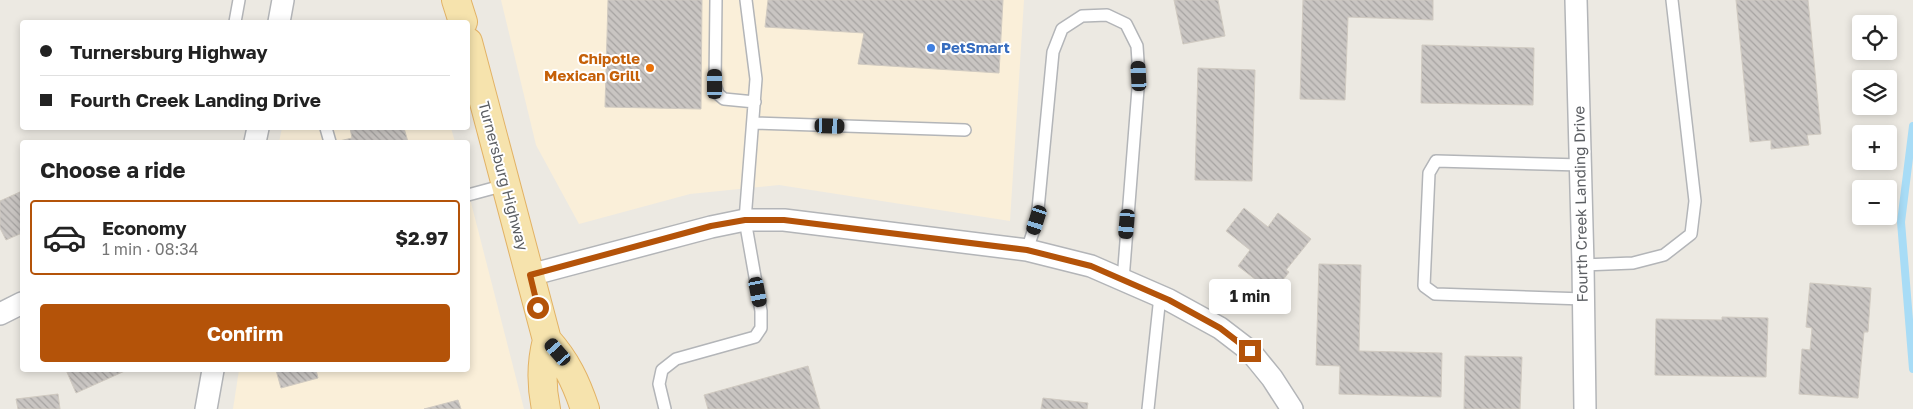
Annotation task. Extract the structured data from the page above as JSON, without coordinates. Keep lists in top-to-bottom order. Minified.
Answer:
{"streets":{"main road":["Turnersburg Highway"],"street":["Fourth Creek Landing Drive"]},"places":["PetSmart","Chipotle Mexican Grill"],"page":{"map_buttons":["+","−"],"banner":["Turnersburg Highway","Fourth Creek Landing Drive"],"heading":"Choose a ride","list":[{"name":"Economy","note":"1 min · 08:34","value":"$2.97"}],"bubble":"1 min","buttons":"Confirm"}}
